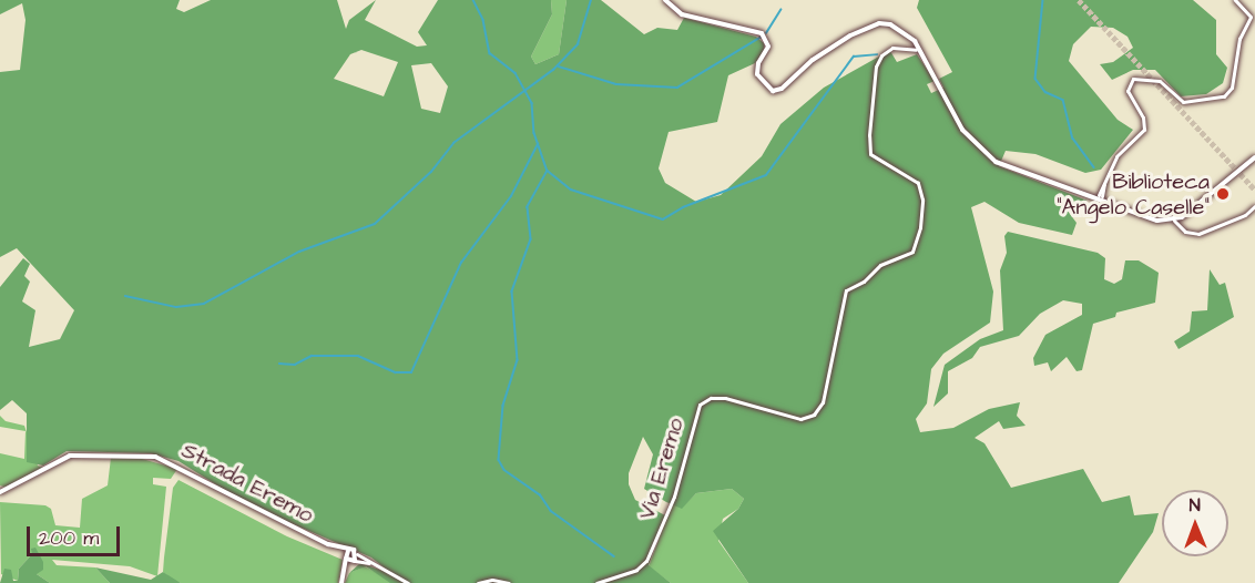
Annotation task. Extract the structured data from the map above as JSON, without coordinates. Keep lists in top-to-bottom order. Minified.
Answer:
{"streets":{"main road":["Strada Eremo"],"street":["Via Eremo"]},"places":["Biblioteca \"Angelo Caselle\""],"scale_bar":"200 m","north":"top"}
